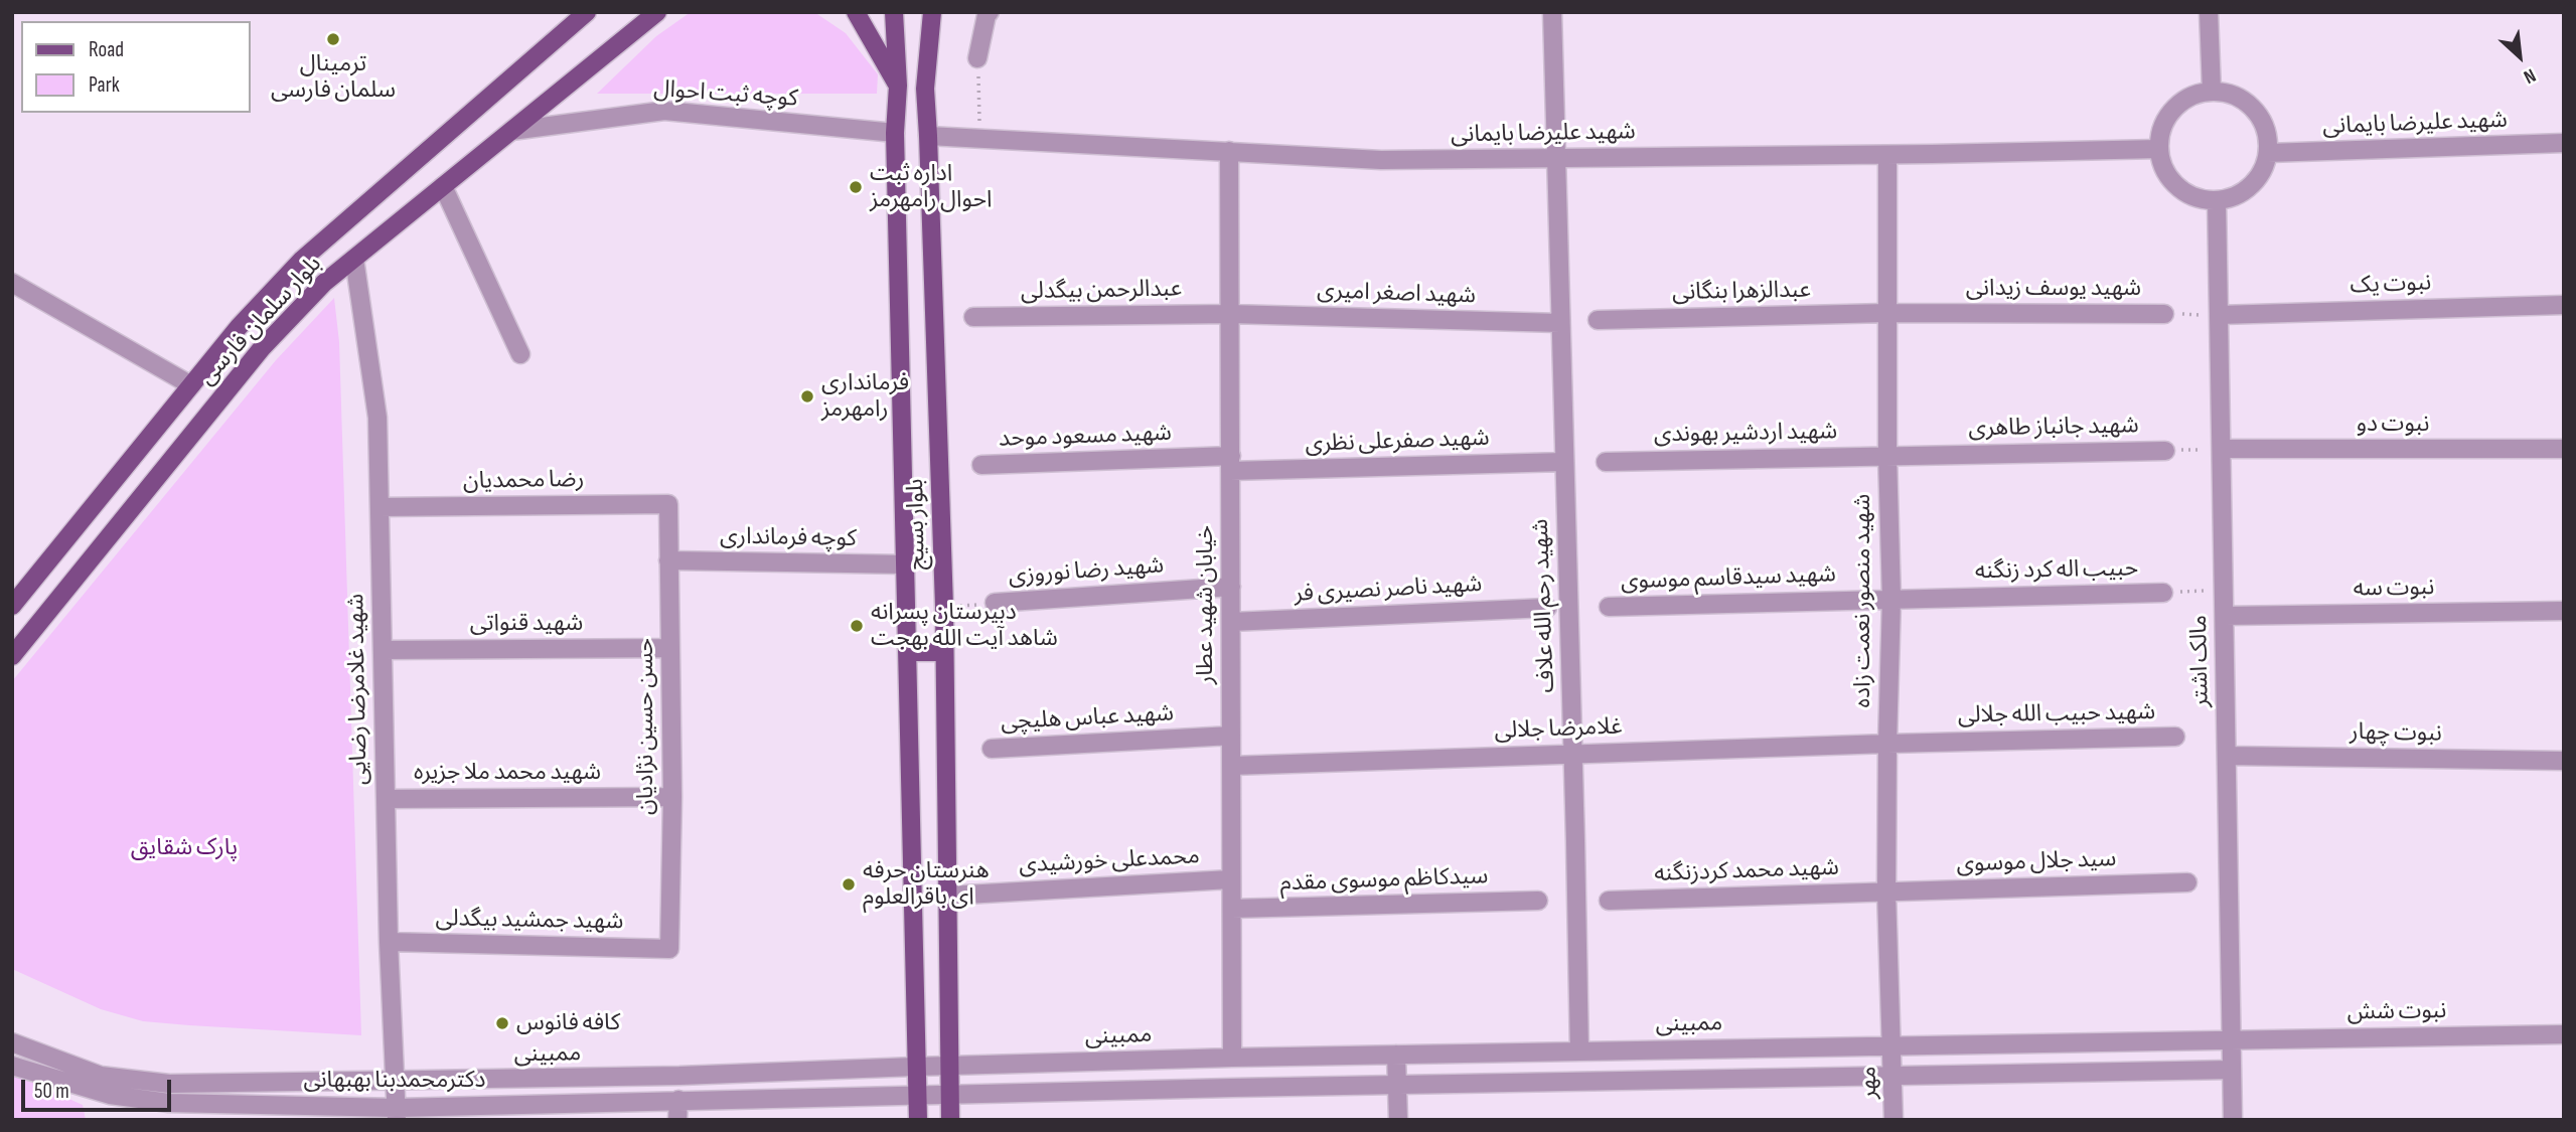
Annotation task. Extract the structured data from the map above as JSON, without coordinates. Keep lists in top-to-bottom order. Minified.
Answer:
{"streets":{"main road":["بلوار سلمان فارسی","بلوار بسیج"],"street":["کوچه ثبت احوال","شهید علیرضا بایمانی","نبوت یک","شهید یوسف زیدانی","عبدالرحمن بیگدلی","عبدالزهرا بنگانی","شهید اصغر امیری","نبوت دو","شهید جانباز طاهری","شهید اردشیر بهوندی","شهید مسعود موحد","شهید صفرعلی نظری","رضا محمدیان","کوچه فرمانداری","حبیب اله کرد زنگنه","شهید رضا نوروزی","شهید سیدقاسم موسوی","نبوت سه","شهید ناصر نصیری فر","شهید منصور نعمت زاده","خیابان شهید عطار","شهید رحم الله علاف","شهید قنواتی","مالک اشتر","شهید غلامرضا رضایی","شهید حبیب الله جلالی","شهید عباس هلیچی","حسن حسین نژادیان","غلامرضا جلالی","نبوت چهار","شهید محمد ملا جزیره","محمدعلی خورشیدی","سید جلال موسوی","شهید محمد کردزنگنه","سیدکاظم موسوی مقدم","شهید جمشید بیگدلی","نبوت شش","ممبینی","دکترمحمدبنا بهبهانی","مهر"]},"crossings":[["کوچه ثبت احوال","بلوار سلمان فارسی"],["کوچه ثبت احوال","بلوار بسیج"],["شهید علیرضا بایمانی","بلوار بسیج"],["شهید علیرضا بایمانی","شهید منصور نعمت زاده"],["شهید علیرضا بایمانی","خیابان شهید عطار"],["شهید علیرضا بایمانی","شهید رحم الله علاف"],["شهید علیرضا بایمانی","مالک اشتر"],["نبوت یک","شهید یوسف زیدانی"],["نبوت یک","مالک اشتر"],["شهید یوسف زیدانی","عبدالزهرا بنگانی"],["شهید یوسف زیدانی","شهید منصور نعمت زاده"],["شهید یوسف زیدانی","مالک اشتر"],["عبدالرحمن بیگدلی","شهید اصغر امیری"],["عبدالرحمن بیگدلی","خیابان شهید عطار"],["عبدالزهرا بنگانی","شهید منصور نعمت زاده"],["شهید اصغر امیری","خیابان شهید عطار"],["شهید اصغر امیری","شهید رحم الله علاف"],["بلوار سلمان فارسی","شهید غلامرضا رضایی"],["نبوت دو","شهید جانباز طاهری"],["نبوت دو","مالک اشتر"],["شهید جانباز طاهری","شهید اردشیر بهوندی"],["شهید جانباز طاهری","شهید منصور نعمت زاده"],["شهید جانباز طاهری","مالک اشتر"],["شهید اردشیر بهوندی","شهید منصور نعمت زاده"],["شهید مسعود موحد","شهید صفرعلی نظری"],["شهید مسعود موحد","خیابان شهید عطار"],["شهید صفرعلی نظری","خیابان شهید عطار"],["شهید صفرعلی نظری","شهید رحم الله علاف"],["رضا محمدیان","شهید غلامرضا رضایی"],["رضا محمدیان","حسن حسین نژادیان"],["بلوار بسیج","کوچه فرمانداری"],["بلوار بسیج","شهید رضا نوروزی"],["بلوار بسیج","محمدعلی خورشیدی"],["بلوار بسیج","ممبینی"],["بلوار بسیج","دکترمحمدبنا بهبهانی"],["کوچه فرمانداری","حسن حسین نژادیان"],["حبیب اله کرد زنگنه","شهید سیدقاسم موسوی"],["حبیب اله کرد زنگنه","شهید منصور نعمت زاده"],["حبیب اله کرد زنگنه","مالک اشتر"],["شهید رضا نوروزی","خیابان شهید عطار"],["شهید سیدقاسم موسوی","شهید منصور نعمت زاده"],["نبوت سه","مالک اشتر"],["شهید ناصر نصیری فر","خیابان شهید عطار"],["شهید منصور نعمت زاده","شهید حبیب الله جلالی"],["شهید منصور نعمت زاده","غلامرضا جلالی"],["شهید منصور نعمت زاده","سید جلال موسوی"],["شهید منصور نعمت زاده","شهید محمد کردزنگنه"],["شهید منصور نعمت زاده","ممبینی"],["شهید منصور نعمت زاده","مهر"],["خیابان شهید عطار","شهید عباس هلیچی"],["خیابان شهید عطار","غلامرضا جلالی"],["خیابان شهید عطار","محمدعلی خورشیدی"],["خیابان شهید عطار","سیدکاظم موسوی مقدم"],["خیابان شهید عطار","ممبینی"],["شهید رحم الله علاف","غلامرضا جلالی"],["شهید رحم الله علاف","ممبینی"],["شهید قنواتی","شهید غلامرضا رضایی"],["شهید قنواتی","حسن حسین نژادیان"],["مالک اشتر","نبوت چهار"],["مالک اشتر","نبوت شش"],["مالک اشتر","ممبینی"],["شهید غلامرضا رضایی","شهید محمد ملا جزیره"],["شهید غلامرضا رضایی","شهید جمشید بیگدلی"],["شهید غلامرضا رضایی","ممبینی"],["شهید غلامرضا رضایی","دکترمحمدبنا بهبهانی"],["شهید حبیب الله جلالی","غلامرضا جلالی"],["حسن حسین نژادیان","شهید محمد ملا جزیره"],["حسن حسین نژادیان","شهید جمشید بیگدلی"],["سید جلال موسوی","شهید محمد کردزنگنه"],["نبوت شش","ممبینی"],["ممبینی","مهر"]],"parks":["پارک شقایق"],"places":["ترمینال سلمان فارسی","اداره ثبت احوال رامهرمز","فرمانداری رامهرمز","دبیرستان پسرانه شاهد آیت الله بهجت","هنرستان حرفه ای باقرالعلوم","کافه فانوس"],"legend":["Road","Park"],"scale_bar":"50 m","north":"bottom right"}
